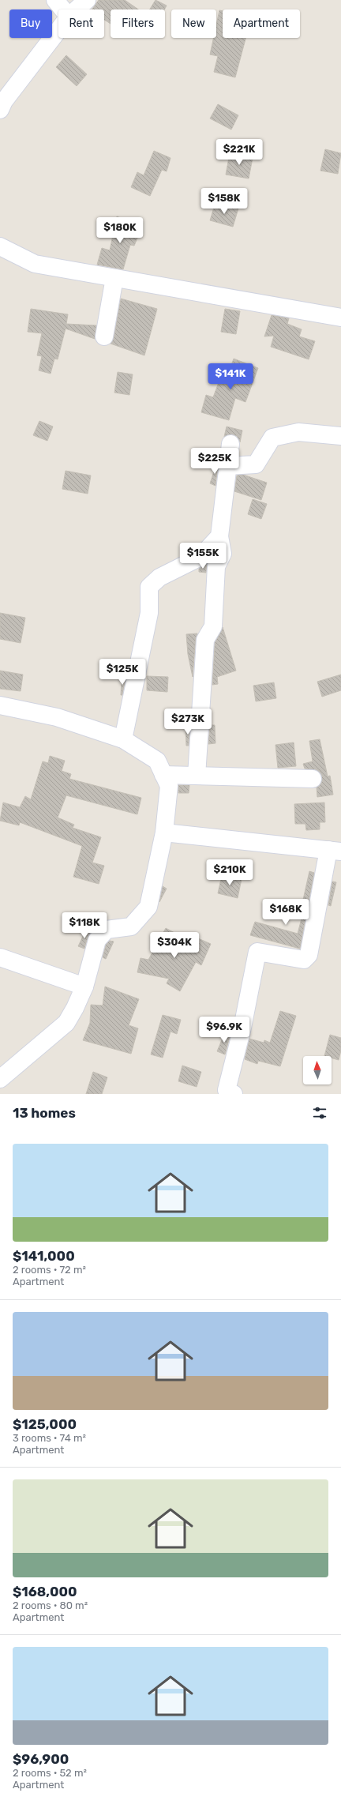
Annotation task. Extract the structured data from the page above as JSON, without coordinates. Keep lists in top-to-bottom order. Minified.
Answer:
{"north":"top","page":{"chip":["Buy","Rent","Filters","New","Apartment"],"price":["$221K","$158K","$180K","$141K","$225K","$155K","$125K","$273K","$210K","$168K","$118K","$304K","$96.9K"],"heading":"13 homes","list":[{"name":"$141,000","note":"2 rooms · 72 m² · Apartment"},{"name":"$125,000","note":"3 rooms · 74 m² · Apartment"},{"name":"$168,000","note":"2 rooms · 80 m² · Apartment"},{"name":"$96,900","note":"2 rooms · 52 m² · Apartment"}]}}
